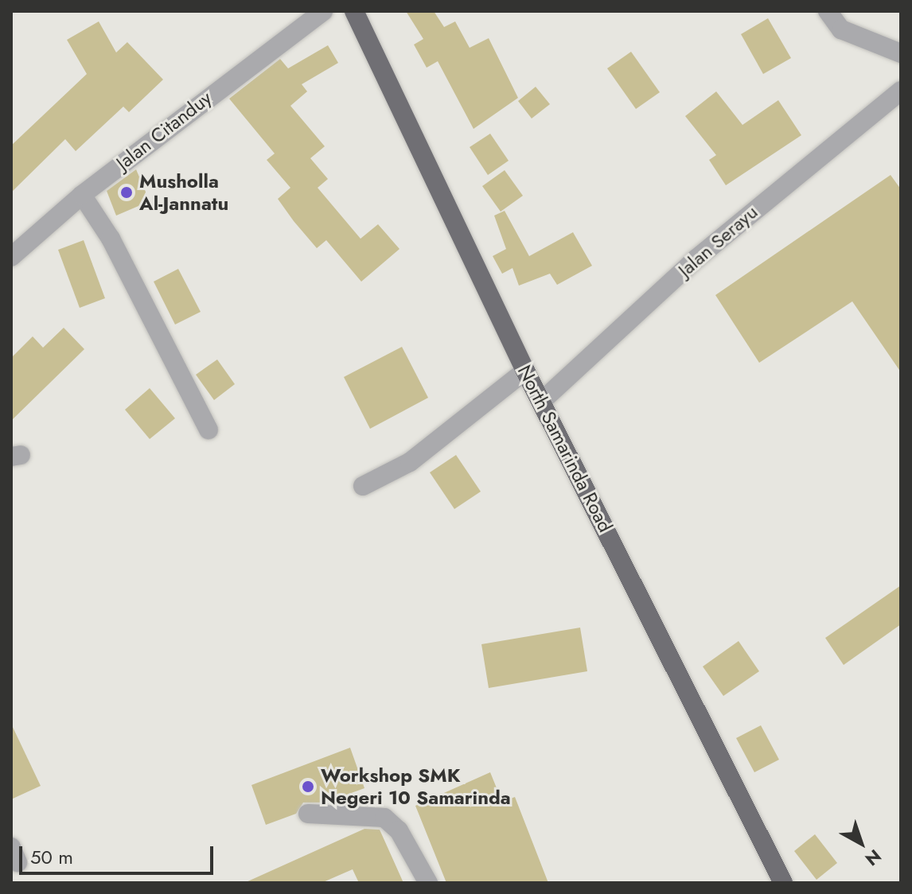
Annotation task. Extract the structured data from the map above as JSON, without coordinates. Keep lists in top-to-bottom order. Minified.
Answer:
{"streets":{"highway":["North Samarinda Road"],"street":["Jalan Citanduy","Jalan Serayu"]},"crossings":[["Jalan Serayu","North Samarinda Road"]],"places":["Musholla Al-Jannatu","Workshop SMK Negeri 10 Samarinda"],"scale_bar":"50 m","north":"bottom right"}
